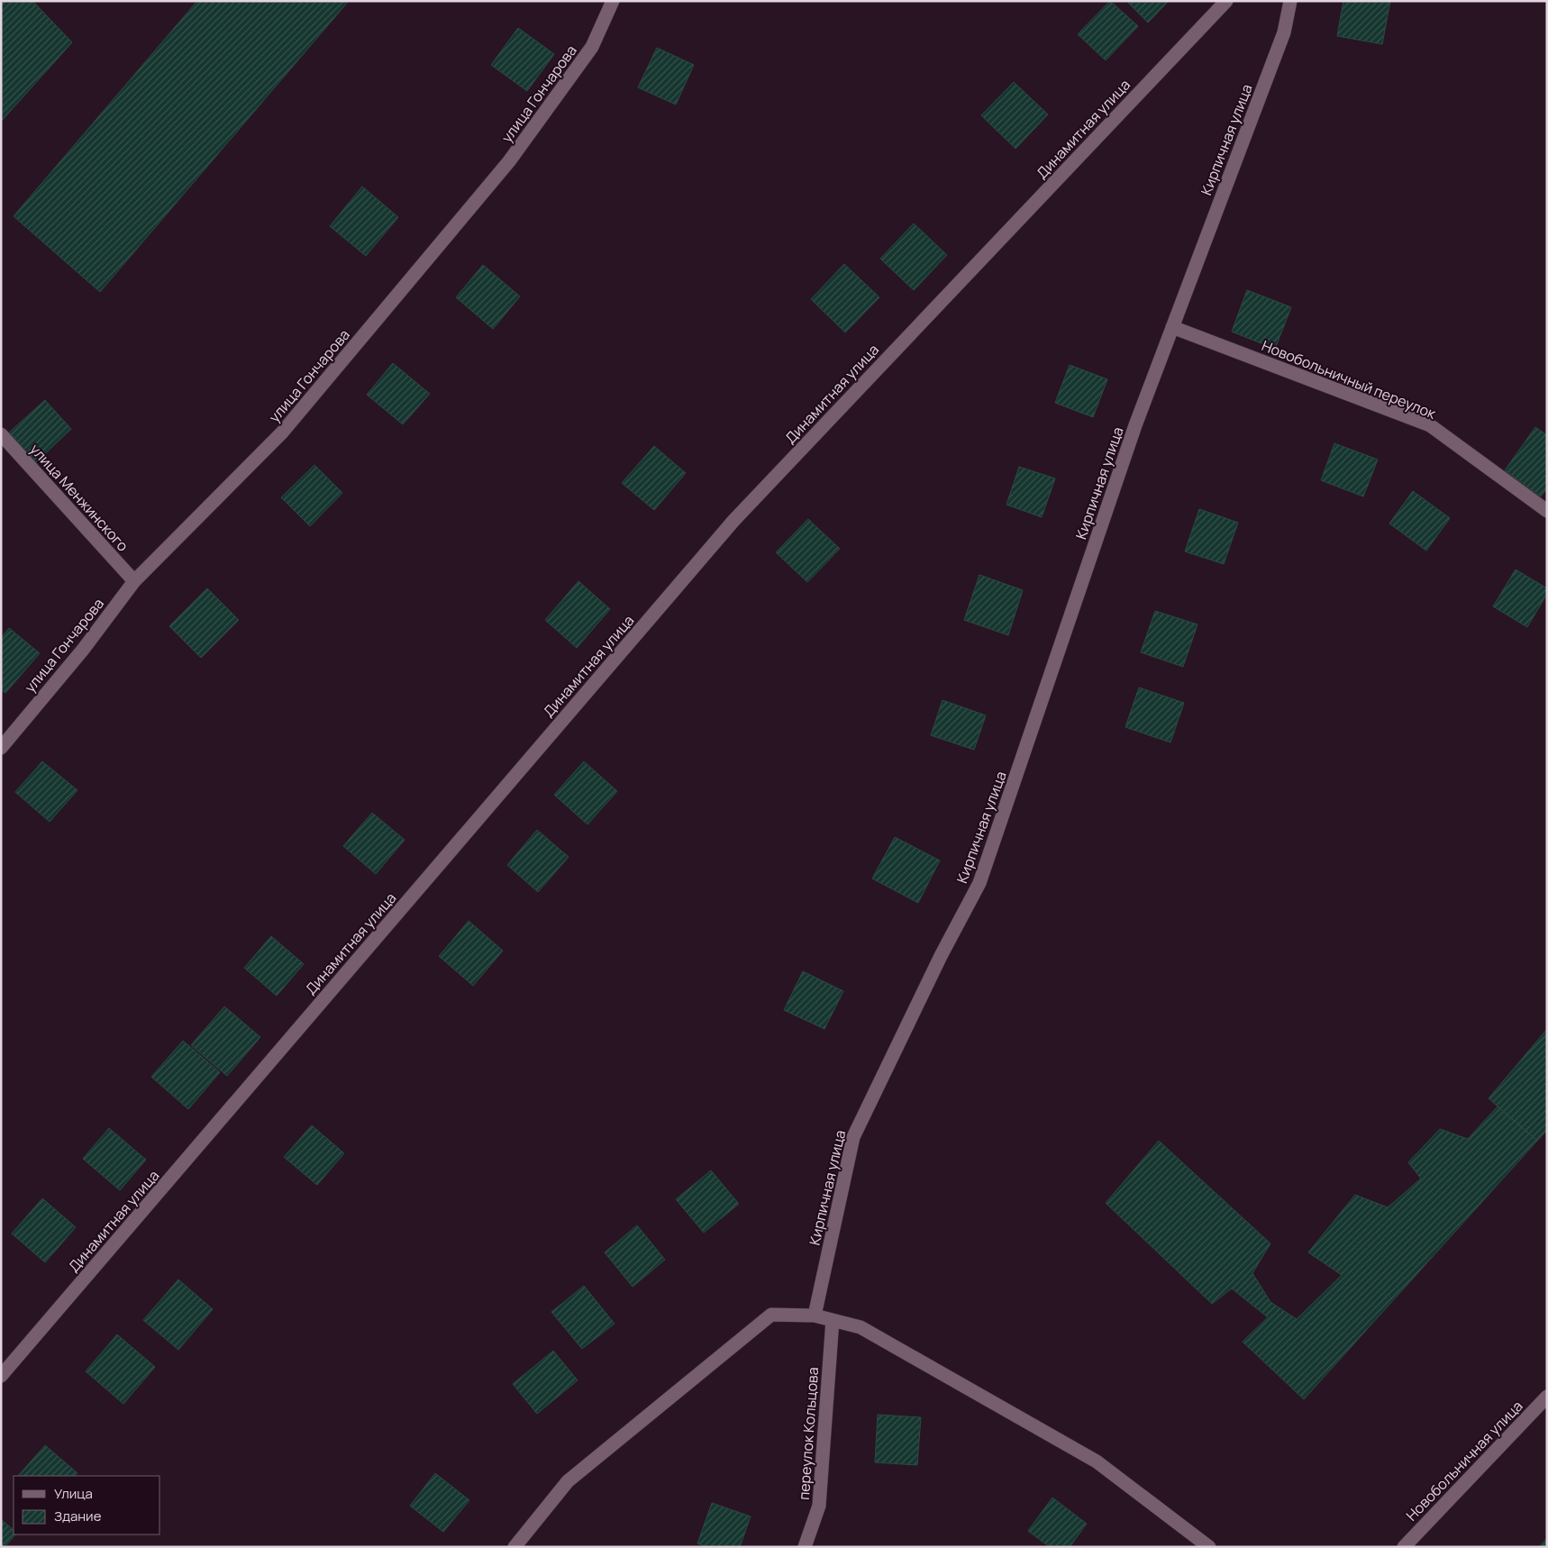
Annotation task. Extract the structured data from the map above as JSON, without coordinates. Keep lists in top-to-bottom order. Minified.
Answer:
{"streets":{"street":["улица Гончарова","Динамитная улица","Кирпичная улица","Новобольничный переулок","улица Менжинского","переулок Кольцова","Новобольничная улица"]},"crossings":[["улица Гончарова","улица Менжинского"],["Кирпичная улица","Новобольничный переулок"]],"legend":["Улица","Здание"]}
